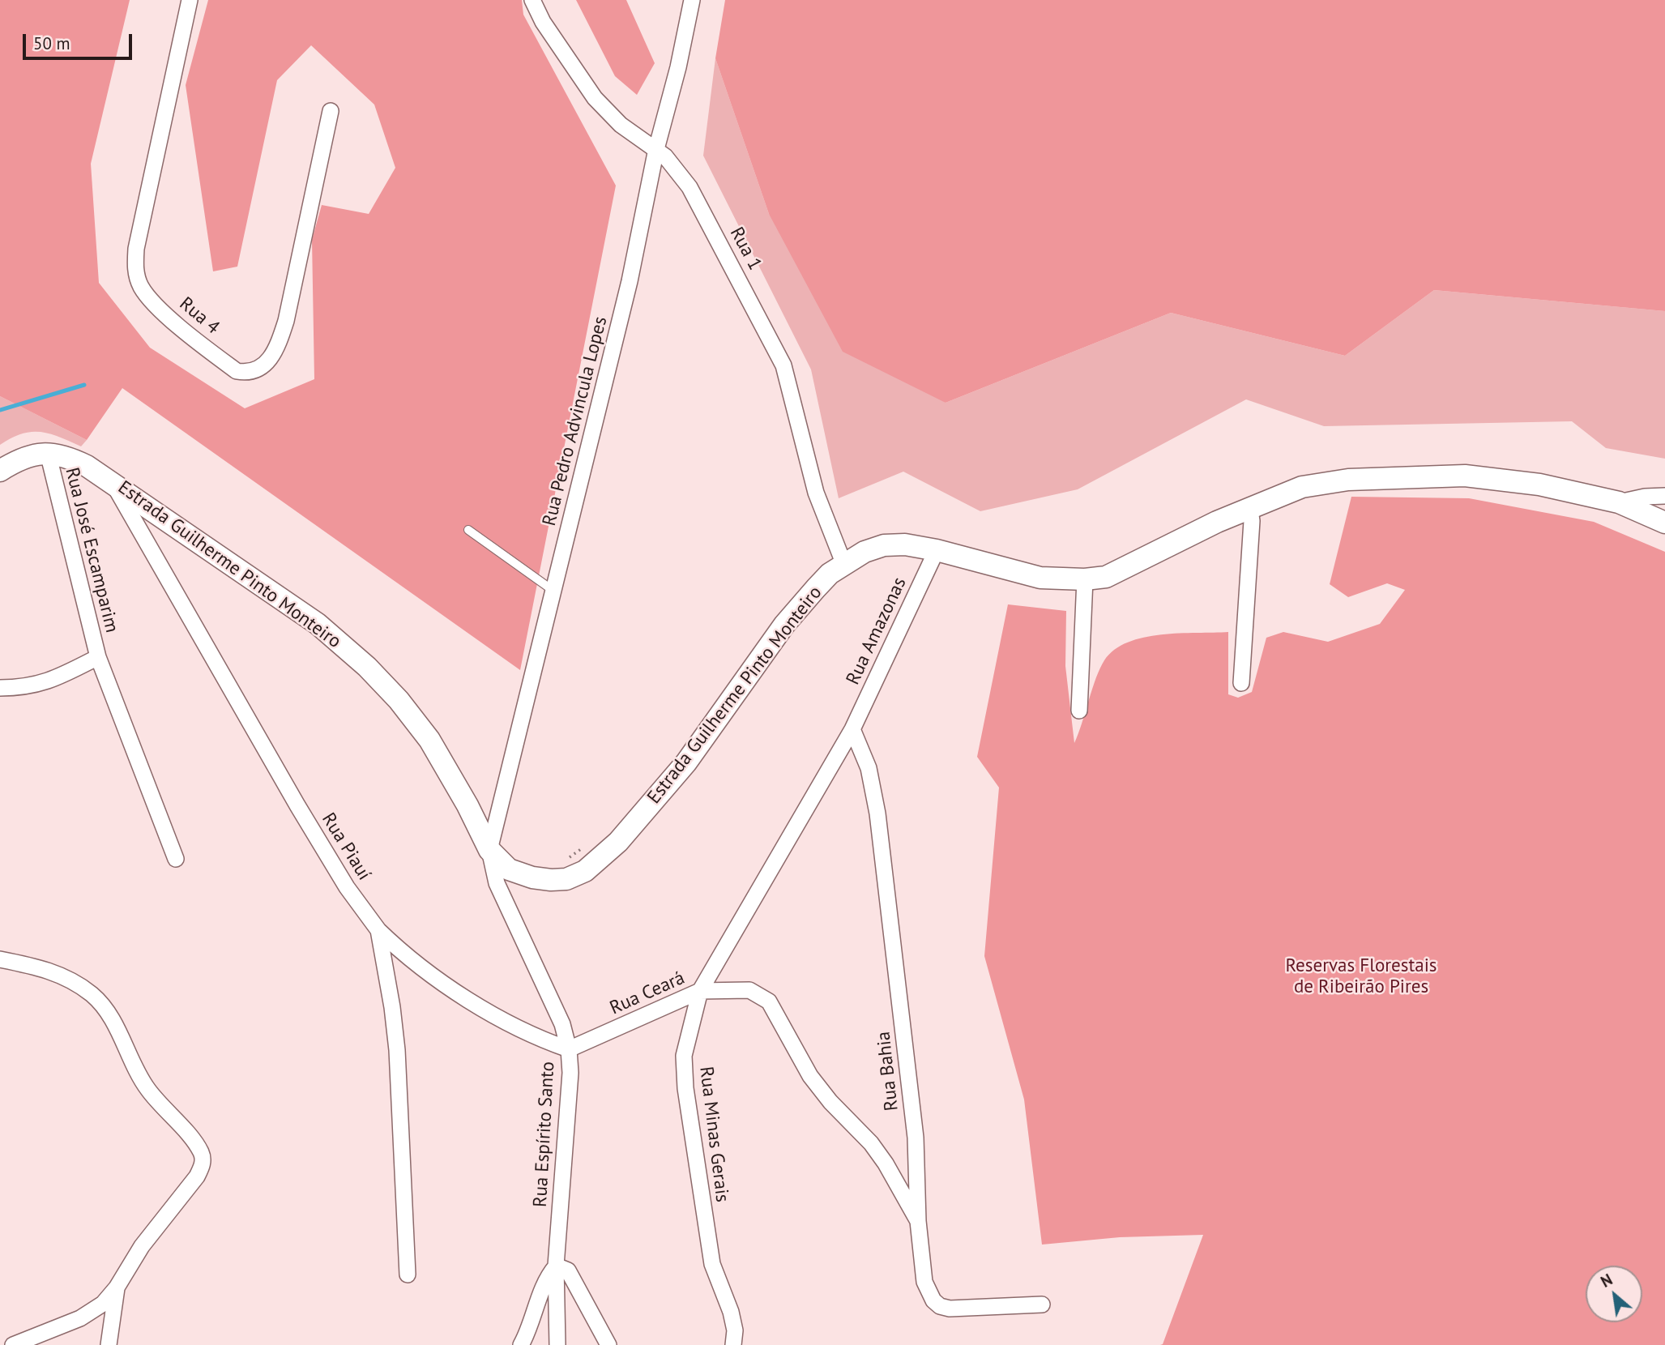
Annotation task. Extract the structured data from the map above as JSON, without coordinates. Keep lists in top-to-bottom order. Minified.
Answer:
{"streets":{"main road":["Estrada Guilherme Pinto Monteiro"],"street":["Rua 1","Rua 4","Rua Pedro Advincula Lopes","Rua José Escamparim","Rua Amazonas","Rua Piauí","Rua Ceará","Rua Bahia","Rua Espírito Santo","Rua Minas Gerais"]},"crossings":[["Rua 1","Rua Pedro Advincula Lopes"],["Rua 1","Estrada Guilherme Pinto Monteiro"],["Rua Pedro Advincula Lopes","Estrada Guilherme Pinto Monteiro"],["Rua Pedro Advincula Lopes","Rua Espírito Santo"],["Rua José Escamparim","Estrada Guilherme Pinto Monteiro"],["Estrada Guilherme Pinto Monteiro","Rua Amazonas"],["Estrada Guilherme Pinto Monteiro","Rua Piauí"],["Estrada Guilherme Pinto Monteiro","Rua Espírito Santo"],["Rua Amazonas","Rua Bahia"],["Rua Amazonas","Rua Minas Gerais"],["Rua Ceará","Rua Bahia"],["Rua Ceará","Rua Espírito Santo"],["Rua Ceará","Rua Minas Gerais"],["Rua Bahia","Rua Minas Gerais"]],"parks":["Reservas Florestais de Ribeirão Pires"],"scale_bar":"50 m","north":"top left"}
